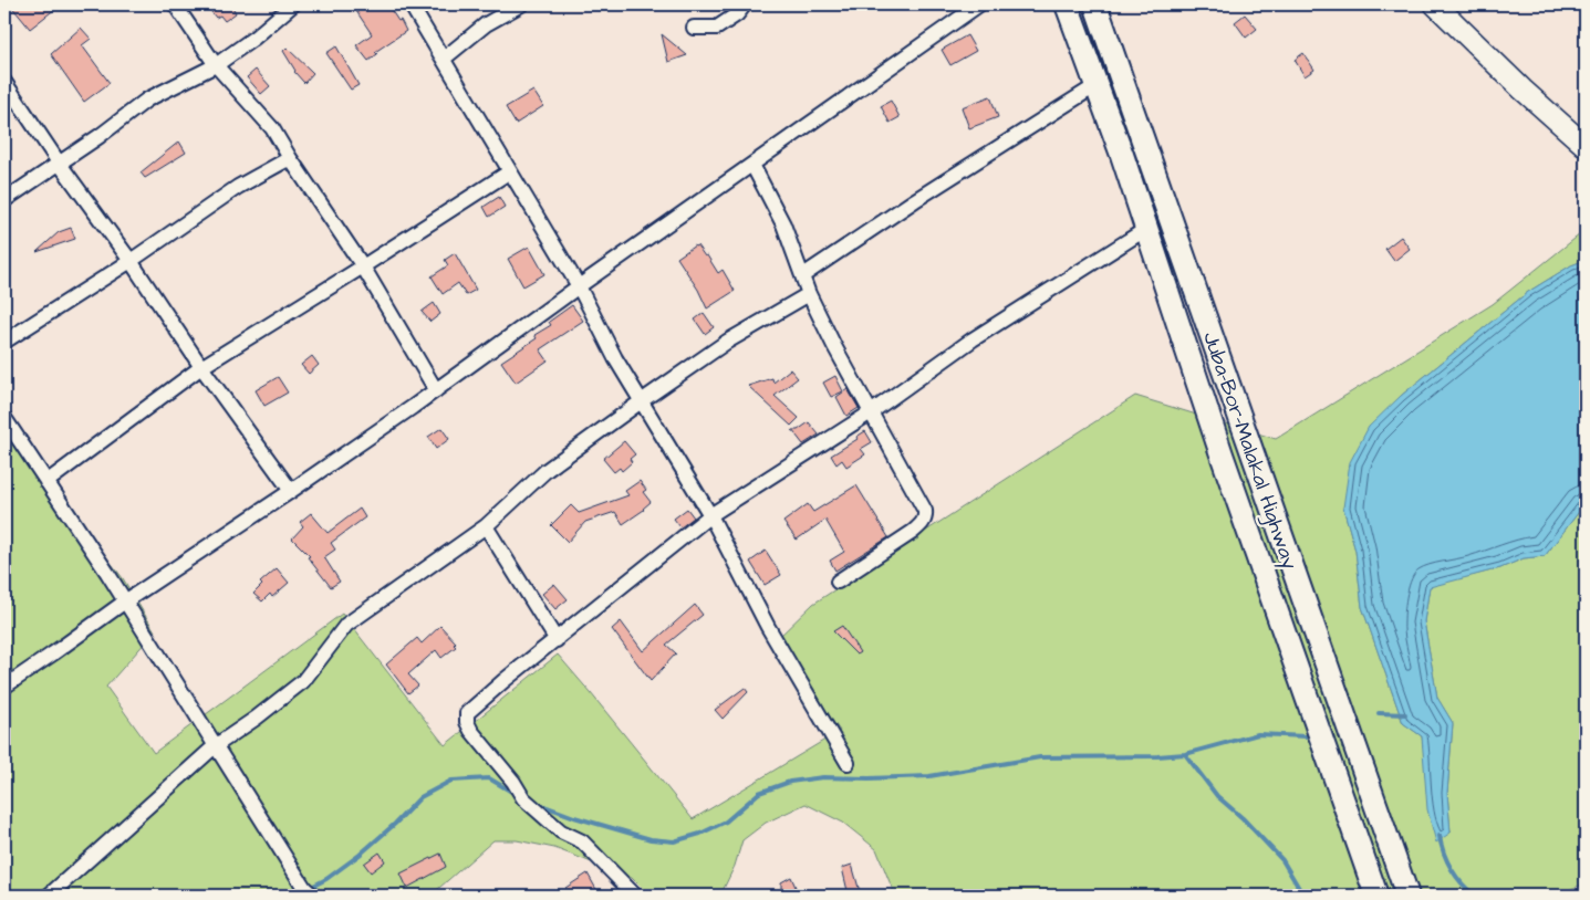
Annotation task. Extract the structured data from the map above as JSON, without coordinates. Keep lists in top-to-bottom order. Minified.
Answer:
{"streets":{"highway":["Juba-Bor-Malakal Highway"]}}
